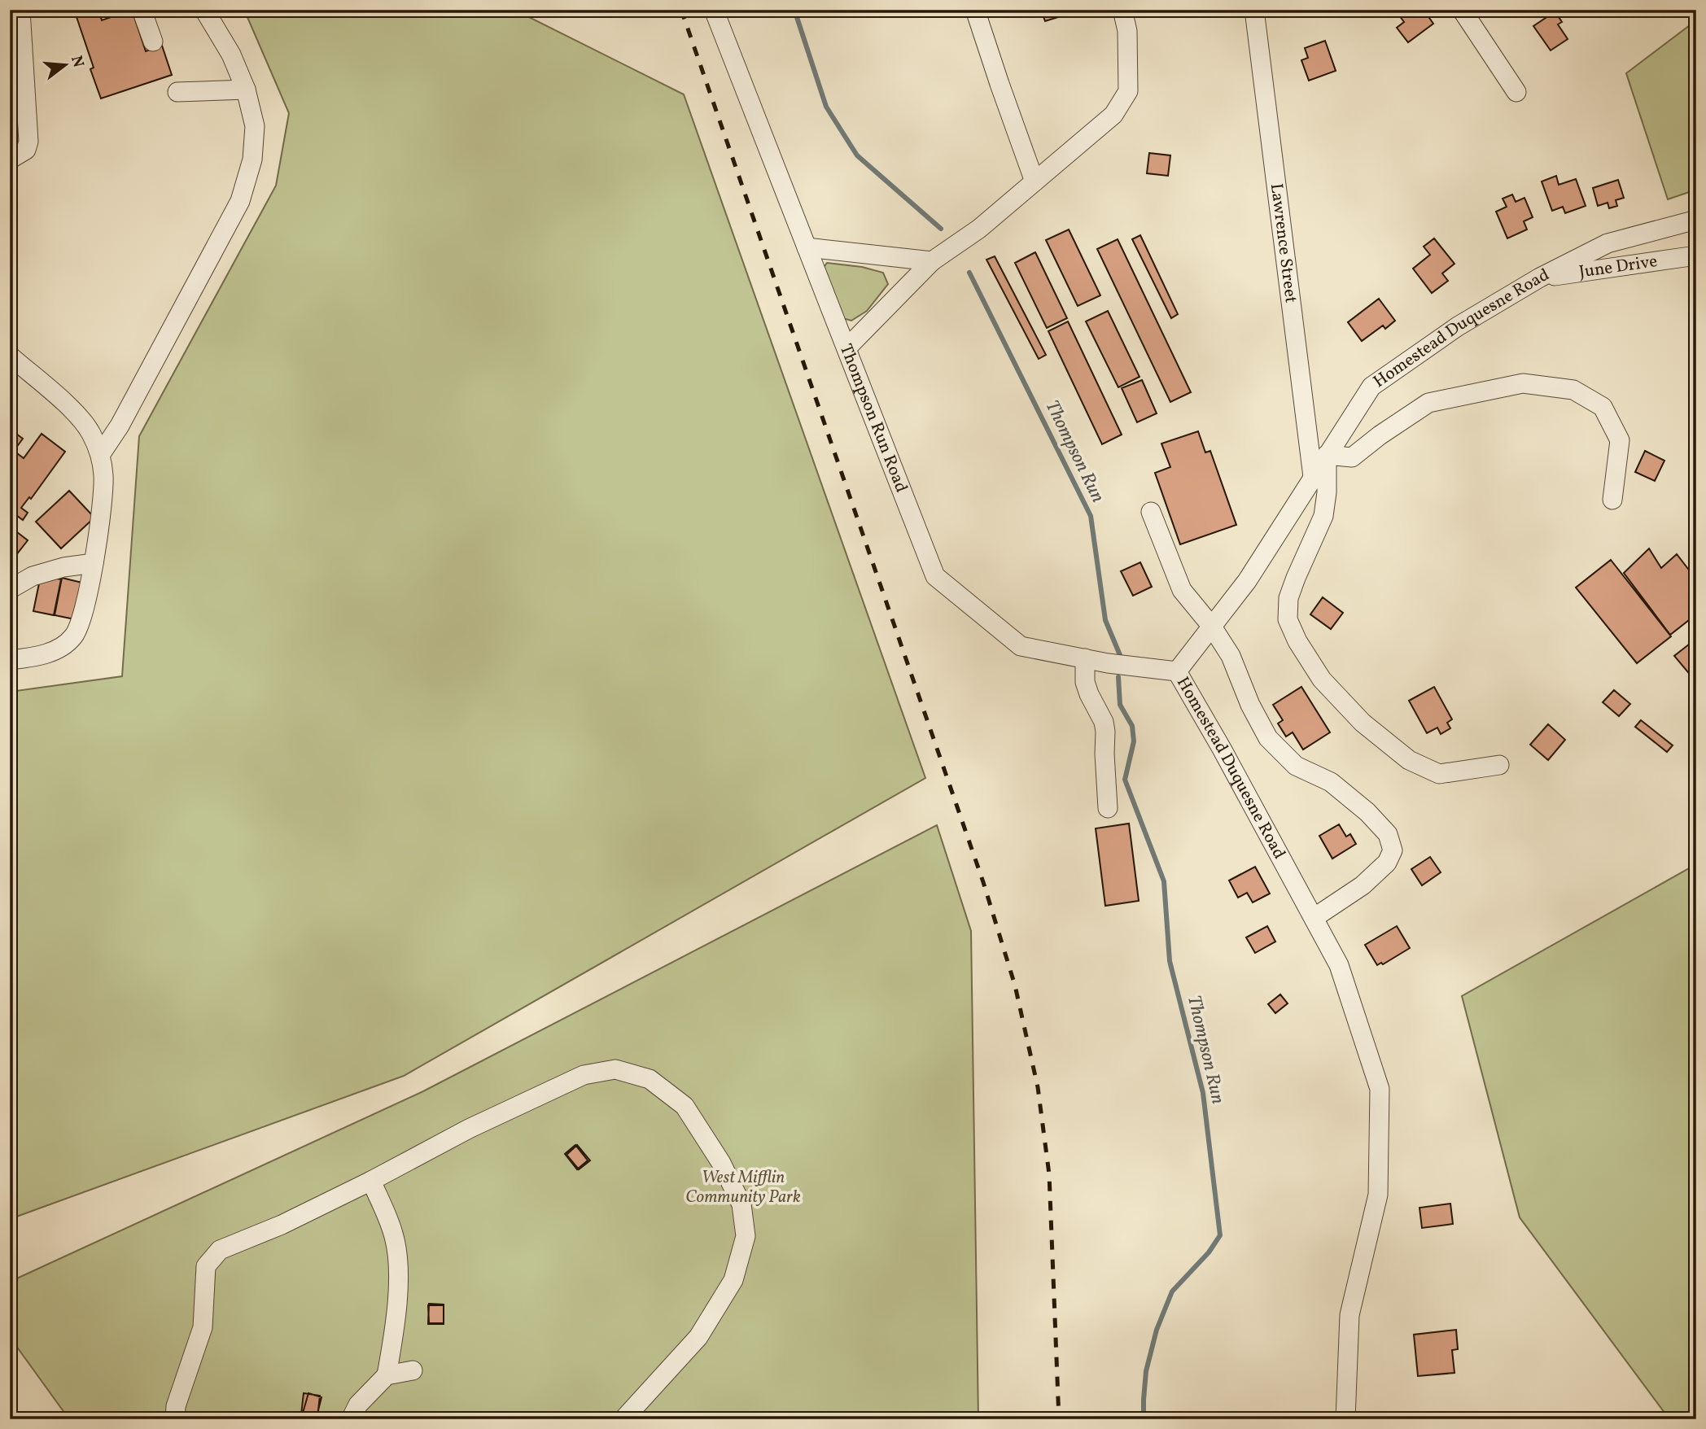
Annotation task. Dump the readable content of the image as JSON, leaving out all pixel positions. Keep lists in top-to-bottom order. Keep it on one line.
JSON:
{"streets":{"street":["Lawrence Street","June Drive","Homestead Duquesne Road","Thompson Run Road"]},"crossings":[["Lawrence Street","Homestead Duquesne Road"],["June Drive","Homestead Duquesne Road"],["Homestead Duquesne Road","Thompson Run Road"]],"water":["Thompson Run"],"parks":["West Mifflin Community Park"],"north":"right"}
